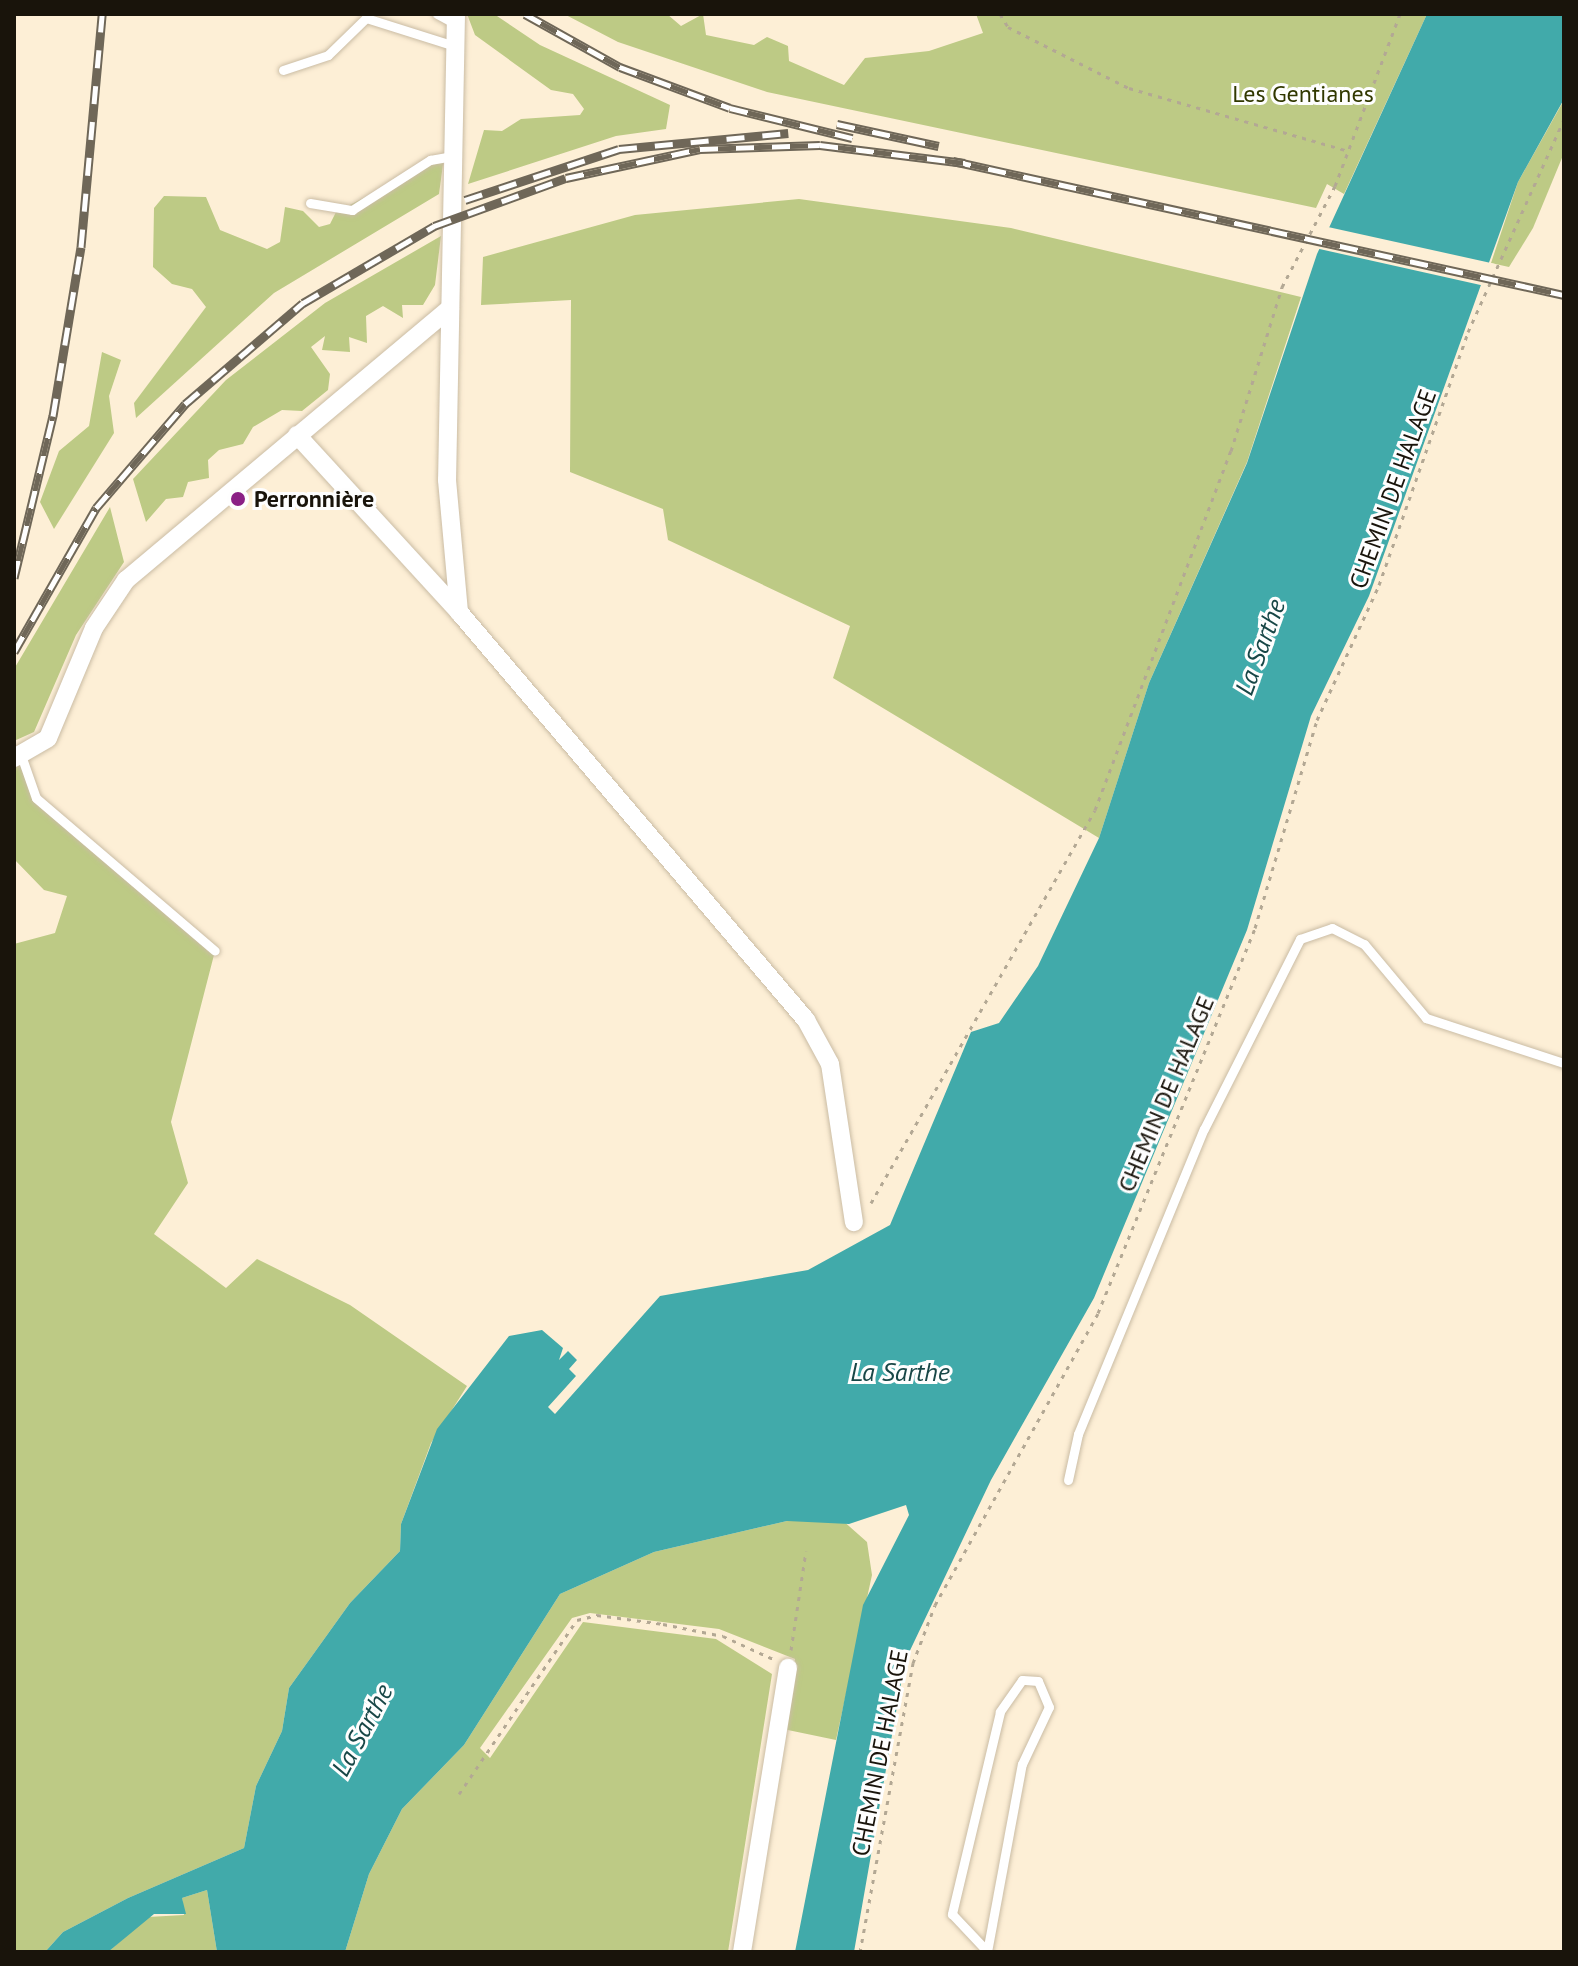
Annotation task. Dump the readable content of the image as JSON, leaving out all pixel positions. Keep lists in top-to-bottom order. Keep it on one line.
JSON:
{"streets":{"path":["CHEMIN DE HALAGE"]},"water":["La Sarthe"],"parks":["Les Gentianes"],"places":["Perronnière"]}
